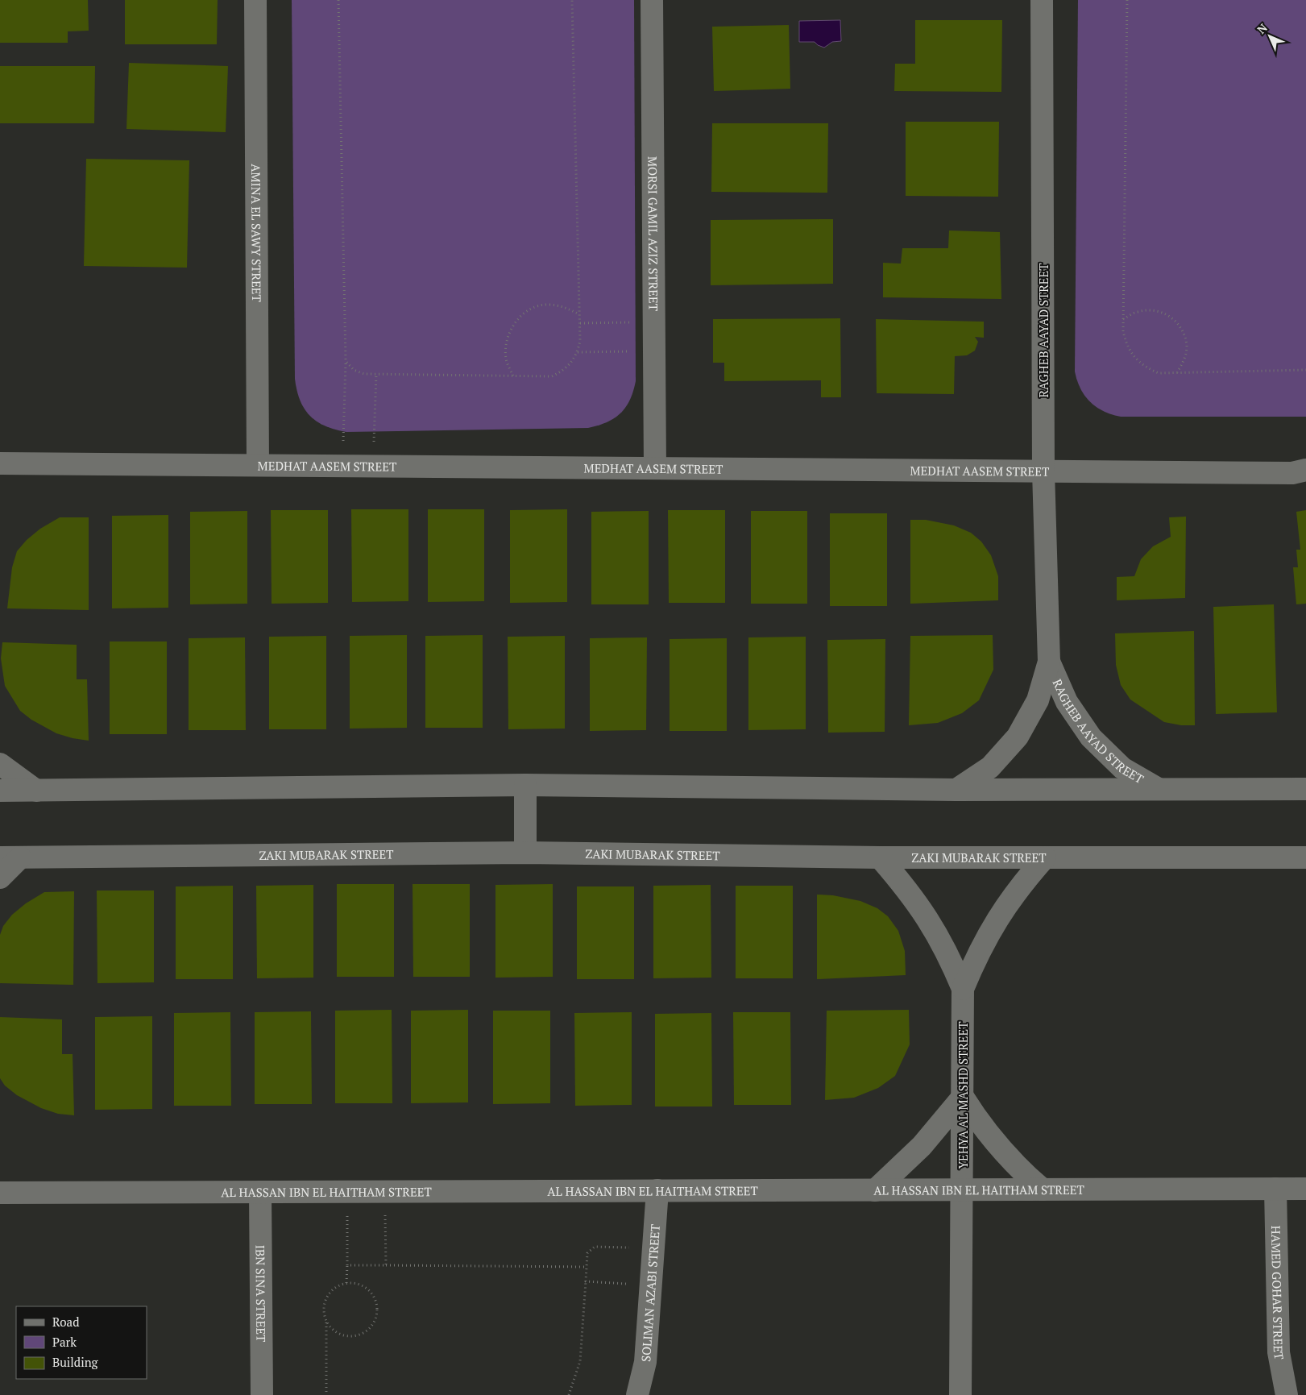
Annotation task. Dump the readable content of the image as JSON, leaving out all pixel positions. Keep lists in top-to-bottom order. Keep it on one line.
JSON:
{"streets":{"street":["AMINA EL SAWY STREET","MORSI GAMIL AZIZ STREET","RAGHEB AAYAD STREET","MEDHAT AASEM STREET","ZAKI MUBARAK STREET","YEHYA AL MASHD STREET","AL HASSAN IBN EL HAITHAM STREET","HAMED GOHAR STREET","IBN SINA STREET","SOLIMAN AZABI STREET"]},"crossings":[["AMINA EL SAWY STREET","MEDHAT AASEM STREET"],["MORSI GAMIL AZIZ STREET","MEDHAT AASEM STREET"],["RAGHEB AAYAD STREET","MEDHAT AASEM STREET"],["ZAKI MUBARAK STREET","YEHYA AL MASHD STREET"],["YEHYA AL MASHD STREET","AL HASSAN IBN EL HAITHAM STREET"],["AL HASSAN IBN EL HAITHAM STREET","HAMED GOHAR STREET"],["AL HASSAN IBN EL HAITHAM STREET","IBN SINA STREET"],["AL HASSAN IBN EL HAITHAM STREET","SOLIMAN AZABI STREET"]],"legend":["Road","Park","Building"],"north":"top left"}
